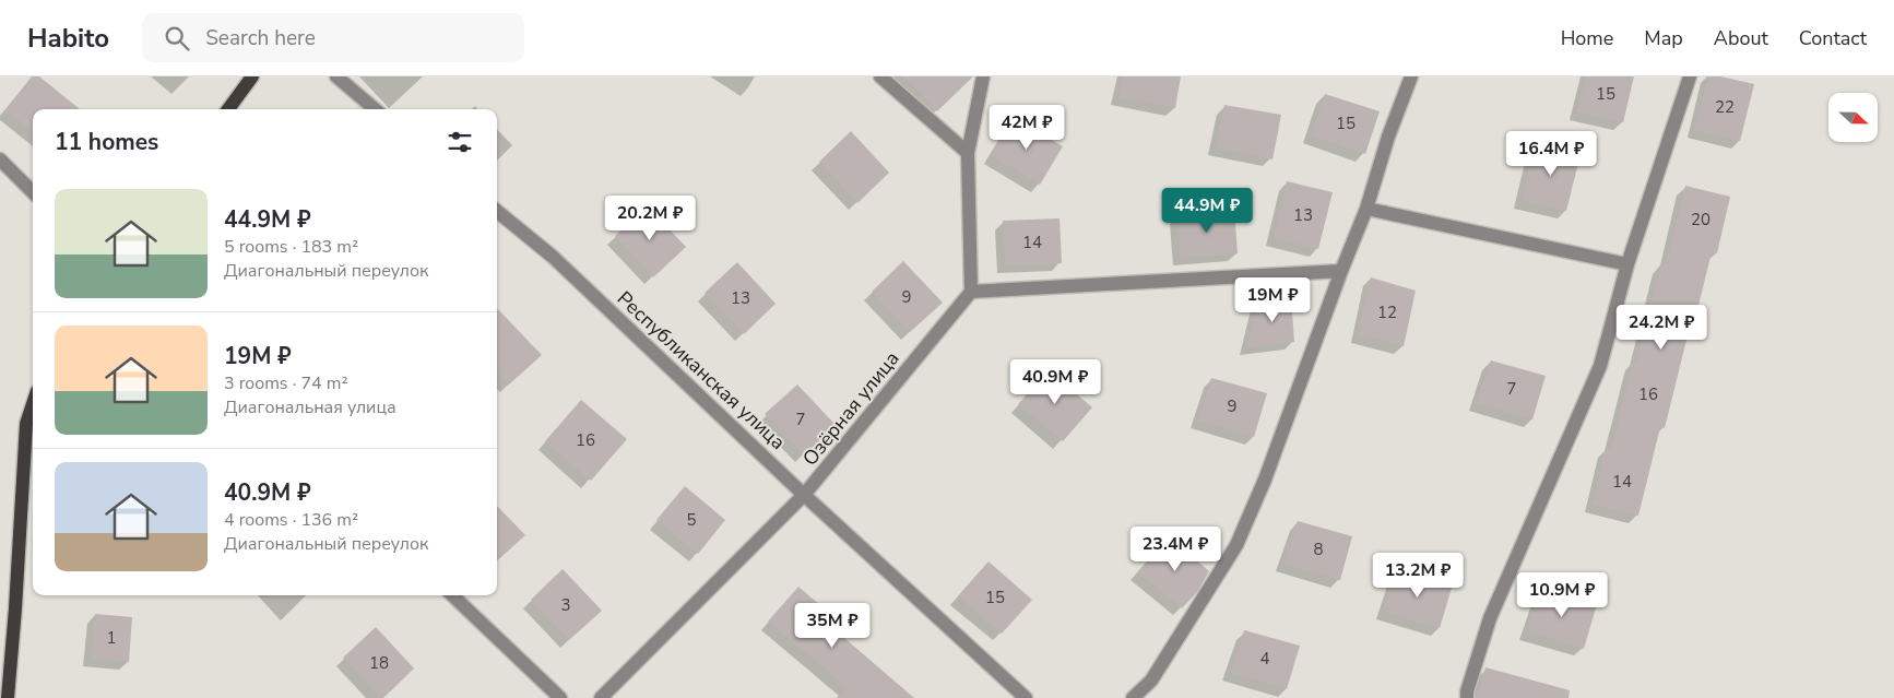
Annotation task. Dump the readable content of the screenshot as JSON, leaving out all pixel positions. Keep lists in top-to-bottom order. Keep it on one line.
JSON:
{"streets":{"street":["Республиканская улица","Озёрная улица"]},"crossings":[["Республиканская улица","Озёрная улица"]],"house_numbers":["15","22","15","13","20","14","9","13","12","7","16","9","7","16","14","5","8","15","3","1","4","18"],"north":"right","page":{"header":"Habito","search":"Search here","nav":["Home","Map","About","Contact"],"price":["42M ₽","16.4M ₽","44.9M ₽","20.2M ₽","19M ₽","24.2M ₽","40.9M ₽","23.4M ₽","13.2M ₽","10.9M ₽","35M ₽"],"heading":"11 homes","list":[{"name":"44.9M ₽","note":"5 rooms · 183 m² · Диагональный переулок"},{"name":"19M ₽","note":"3 rooms · 74 m² · Диагональная улица"},{"name":"40.9M ₽","note":"4 rooms · 136 m² · Диагональный переулок"}]}}
